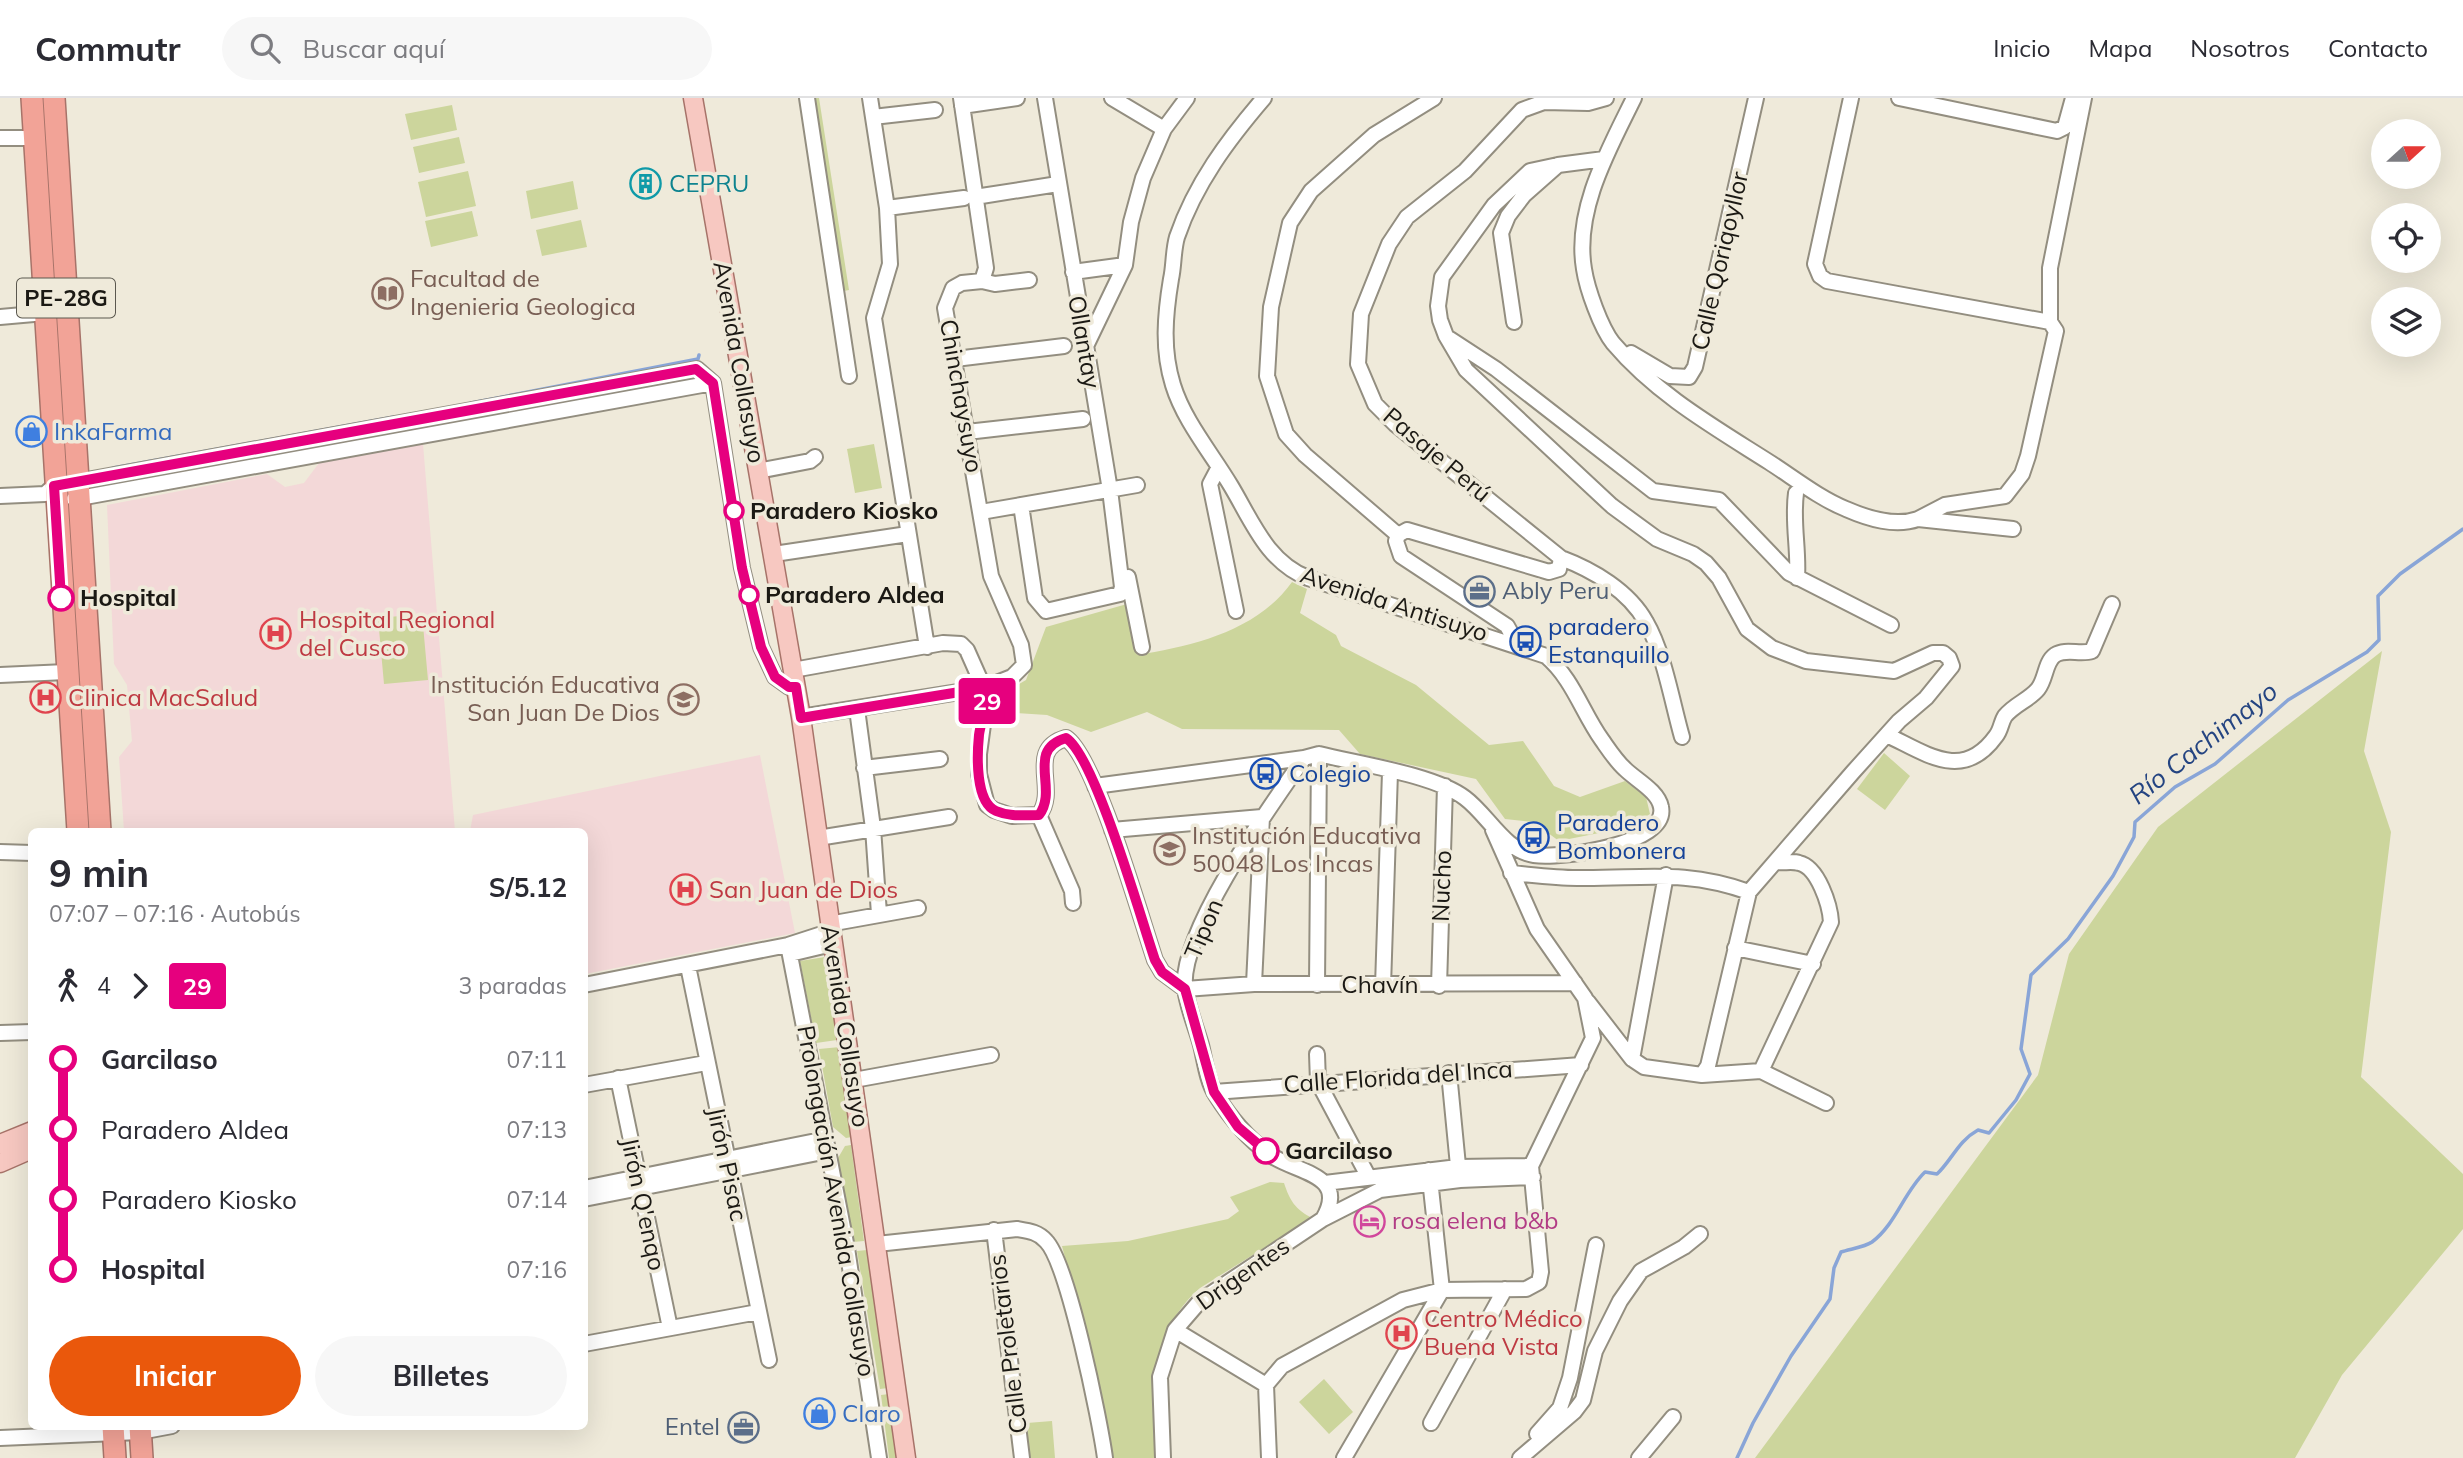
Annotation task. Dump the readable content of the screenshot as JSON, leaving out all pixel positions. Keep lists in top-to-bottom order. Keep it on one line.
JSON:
{"streets":{"highway":["PE-28G"],"main road":["Avenida Collasuyo"],"street":["Calle Qoriqoyllor","Ollantay","Chinchaysuyo","Pasaje Perú","Avenida Antisuyo","Nucho","Tipon","Chavín","Calle Florida del Inca","Jirón Pisac","Prolongación Avenida Collasuyo","Jirón Q'enqo","Drigentes","Calle Proletarios"]},"crossings":[["Nucho","Chavín"],["Tipon","Chavín"],["Tipon","Calle Florida del Inca"]],"water":["Río Cachimayo"],"places":{"building":["CEPRU"],"library":["Facultad de Ingenieria Geologica"],"shop":["InkaFarma","Claro"],"other":["Paradero Kiosko","Paradero Aldea","Hospital","Garcilaso"],"office":["Ably Peru","Entel"],"hospital":["Hospital Regional del Cusco","Clinica MacSalud","San Juan de Dios","Centro Médico Buena Vista"],"bus stop":["paradero Estanquillo","Colegio","Paradero Bombonera"],"school or university":["Institución Educativa San Juan De Dios","Institución Educativa 50048 Los Incas"],"hotel":["rosa elena b&b"]},"lines":["bus line 29"],"north":"right","page":{"header":"Commutr","search":"Buscar aquí","nav":["Inicio","Mapa","Nosotros","Contacto"],"on_map":"29","heading":["9 min","07:07 – 07:16 · Autobús","S/5.12"],"legs":["4","29","3 paradas"],"list":[{"name":"Garcilaso","value":"07:11"},{"name":"Paradero Aldea","value":"07:13"},{"name":"Paradero Kiosko","value":"07:14"},{"name":"Hospital","value":"07:16"}],"buttons":["Iniciar","Billetes"]}}
